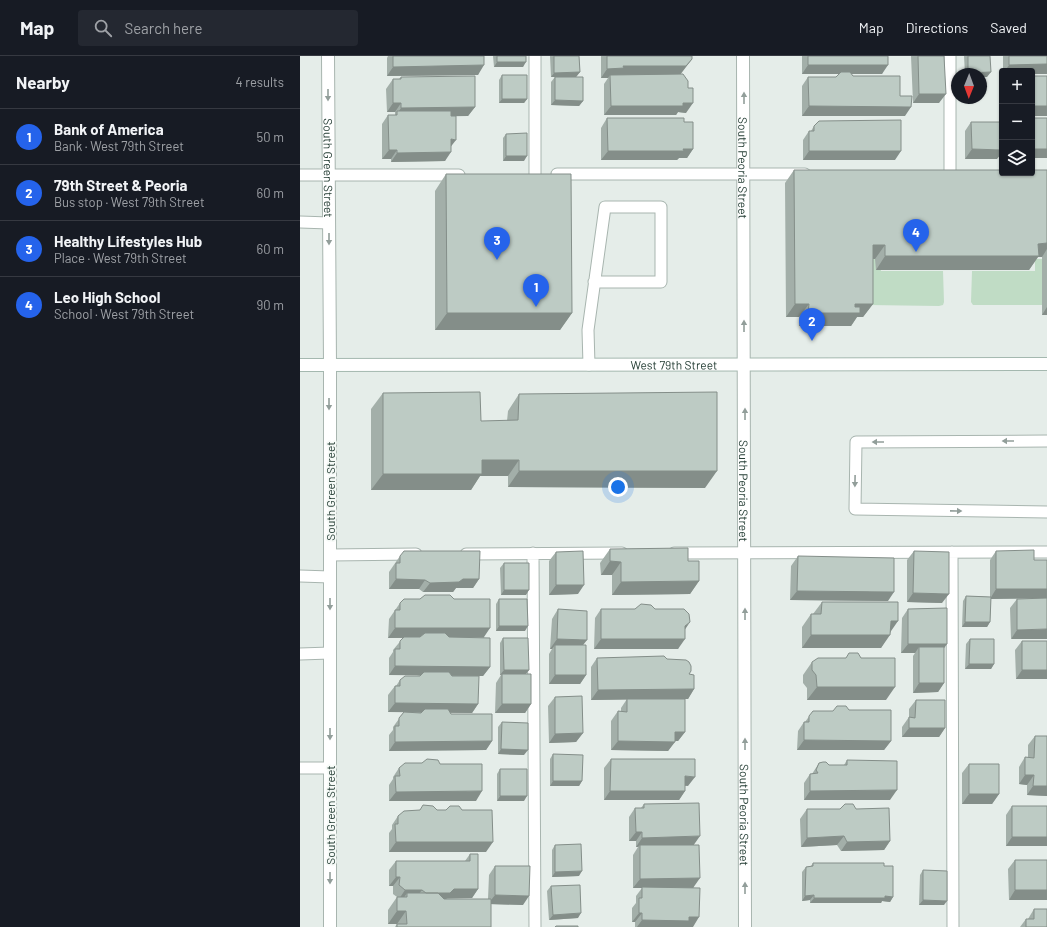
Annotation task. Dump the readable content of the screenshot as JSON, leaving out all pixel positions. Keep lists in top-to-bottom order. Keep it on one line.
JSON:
{"streets":{"street":["South Green Street","South Peoria Street","West 79th Street"]},"crossings":[["South Green Street","West 79th Street"],["South Peoria Street","West 79th Street"]],"one_way":["South Green Street","South Peoria Street"],"north":"bottom","page":{"header":"Map","search":"Search here","nav":["Map","Directions","Saved"],"heading":["Nearby","4 results"],"map_buttons":["+","−"],"list":[{"mark":"1","name":"Bank of America","note":"Bank · West 79th Street","value":"50 m"},{"mark":"2","name":"79th Street & Peoria","note":"Bus stop · West 79th Street","value":"60 m"},{"mark":"3","name":"Healthy Lifestyles Hub","note":"Place · West 79th Street","value":"60 m"},{"mark":"4","name":"Leo High School","note":"School · West 79th Street","value":"90 m"}],"pins":["4","3","1","2"]}}
